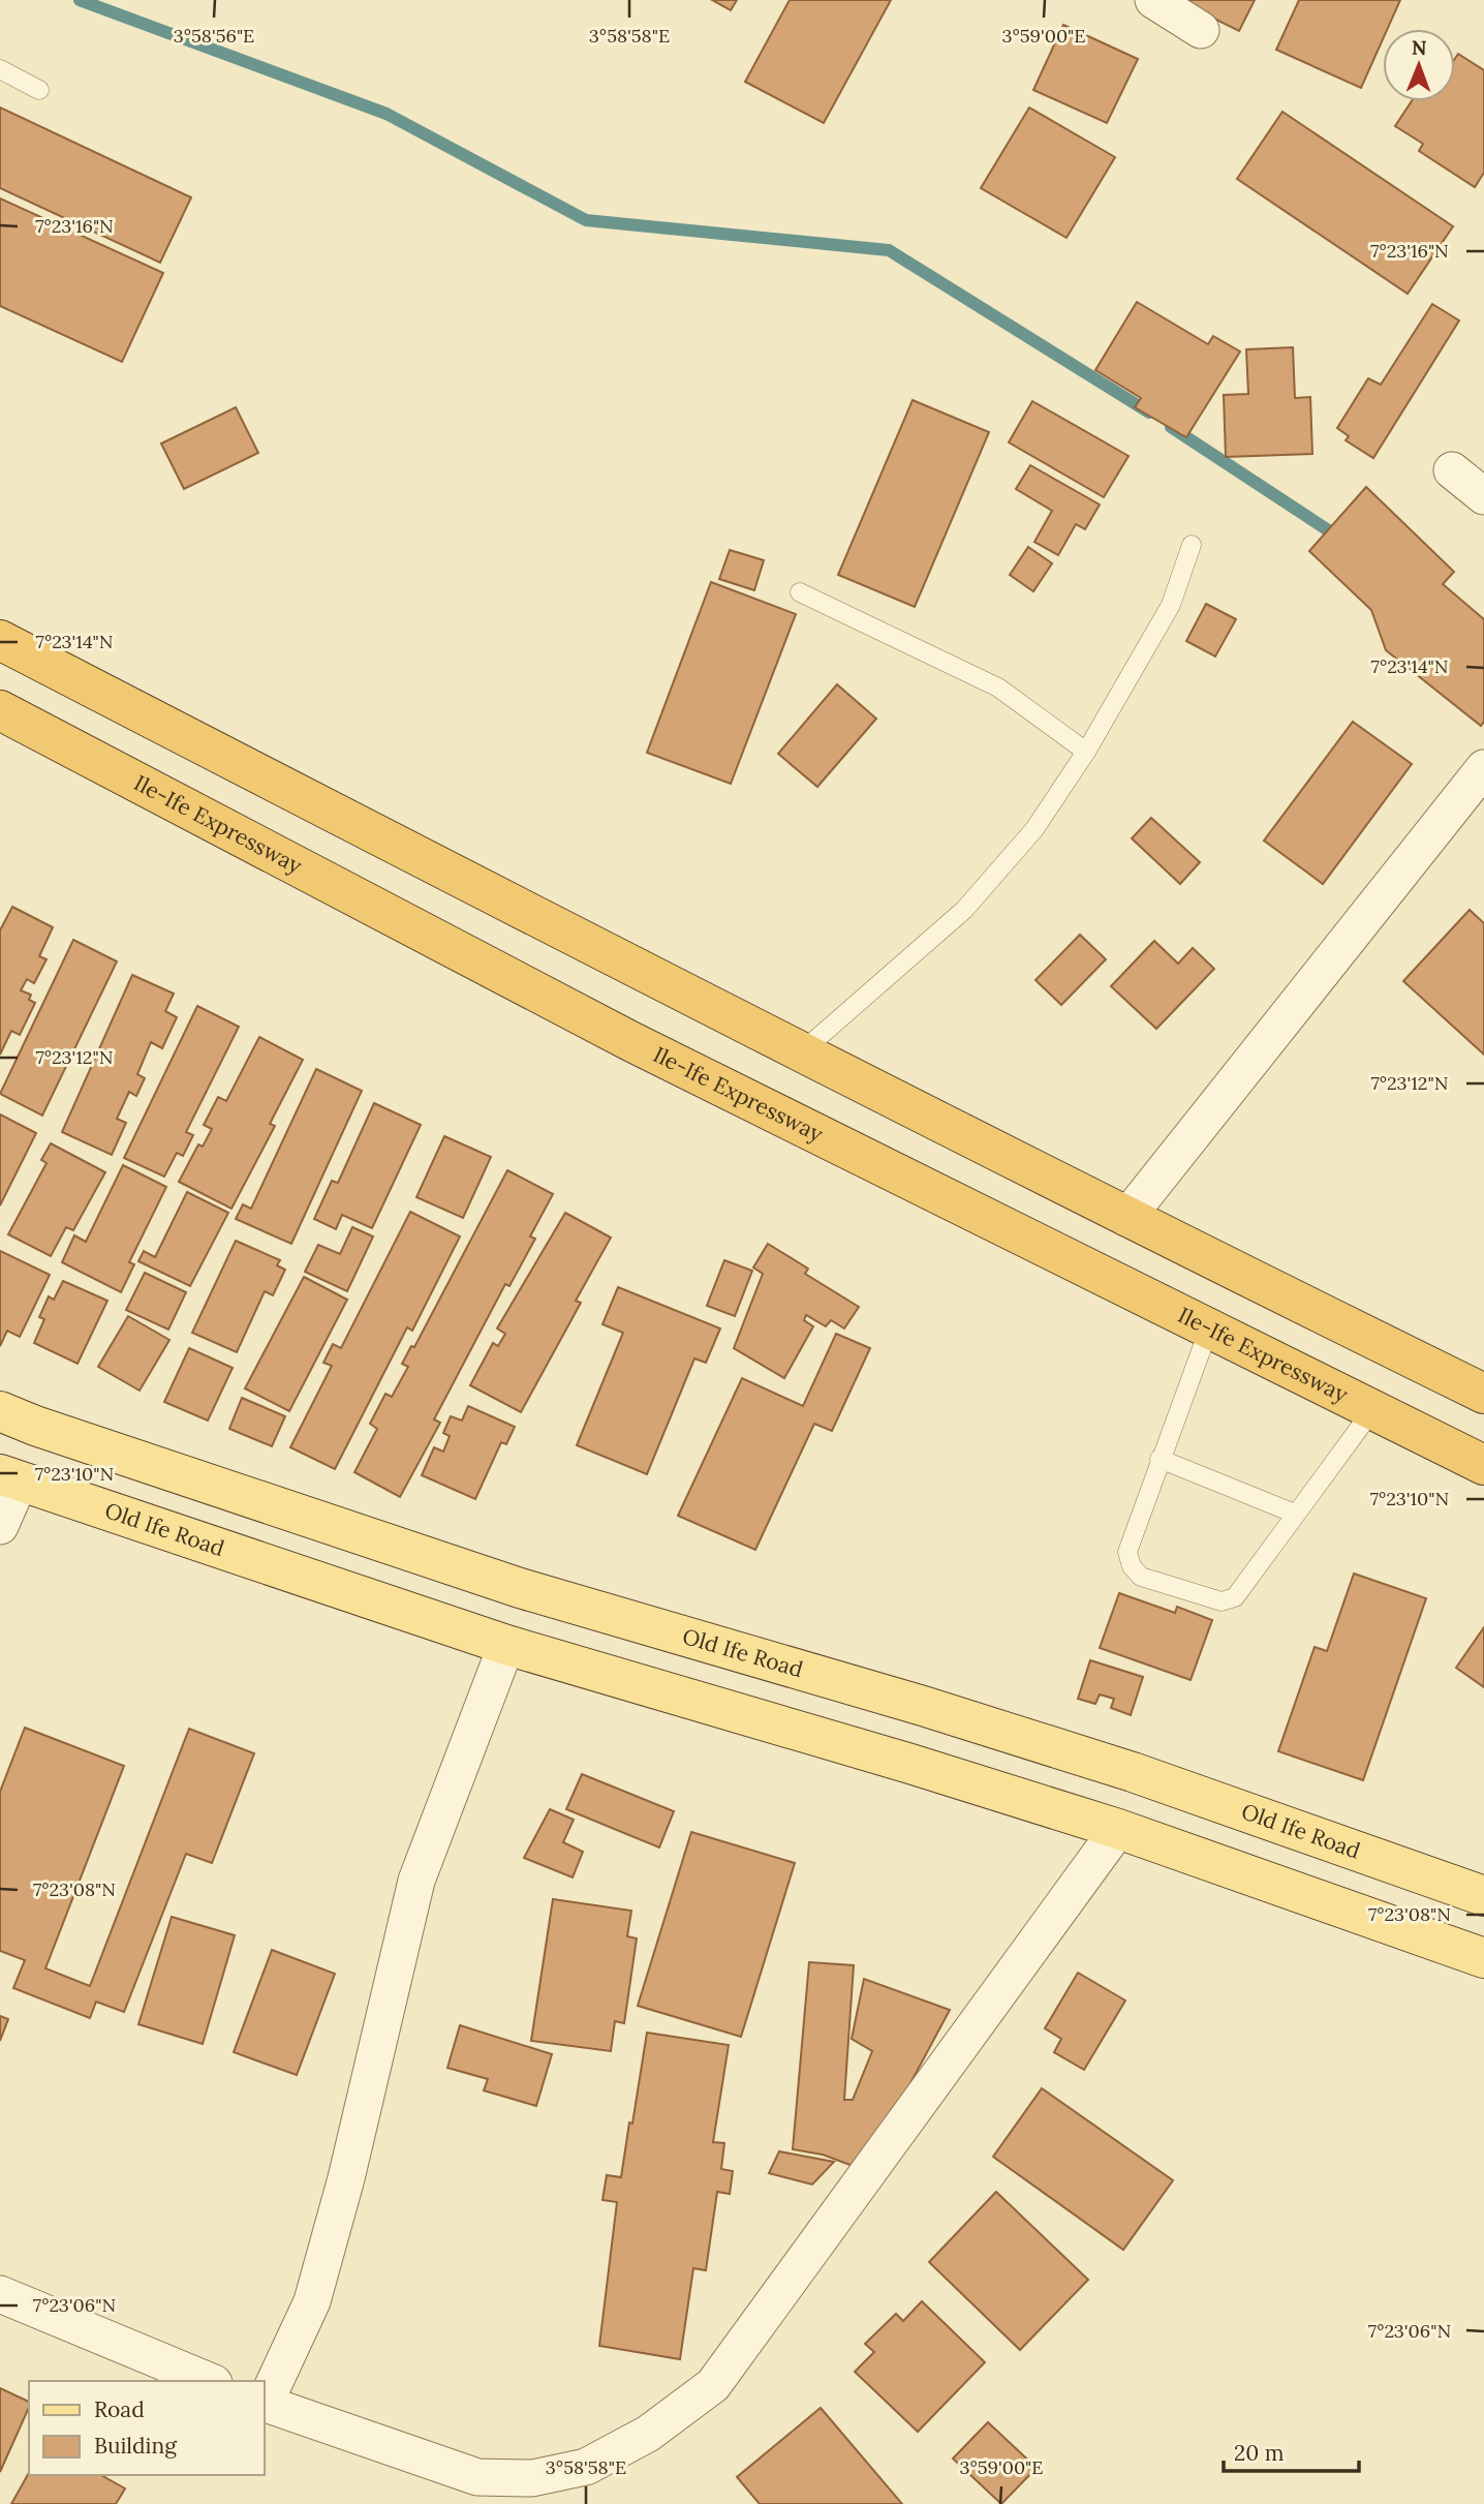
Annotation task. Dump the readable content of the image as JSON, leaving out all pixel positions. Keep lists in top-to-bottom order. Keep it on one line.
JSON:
{"streets":{"highway":["Ile-Ife Expressway"],"main road":["Old Ife Road"]},"legend":["Road","Building"],"scale_bar":"20 m","north":"top","coordinates":["3°58'56\"E","3°58'58\"E","3°59'00\"E","7°23'16\"N","7°23'14\"N","7°23'12\"N","7°23'10\"N","7°23'08\"N","7°23'06\"N"]}
